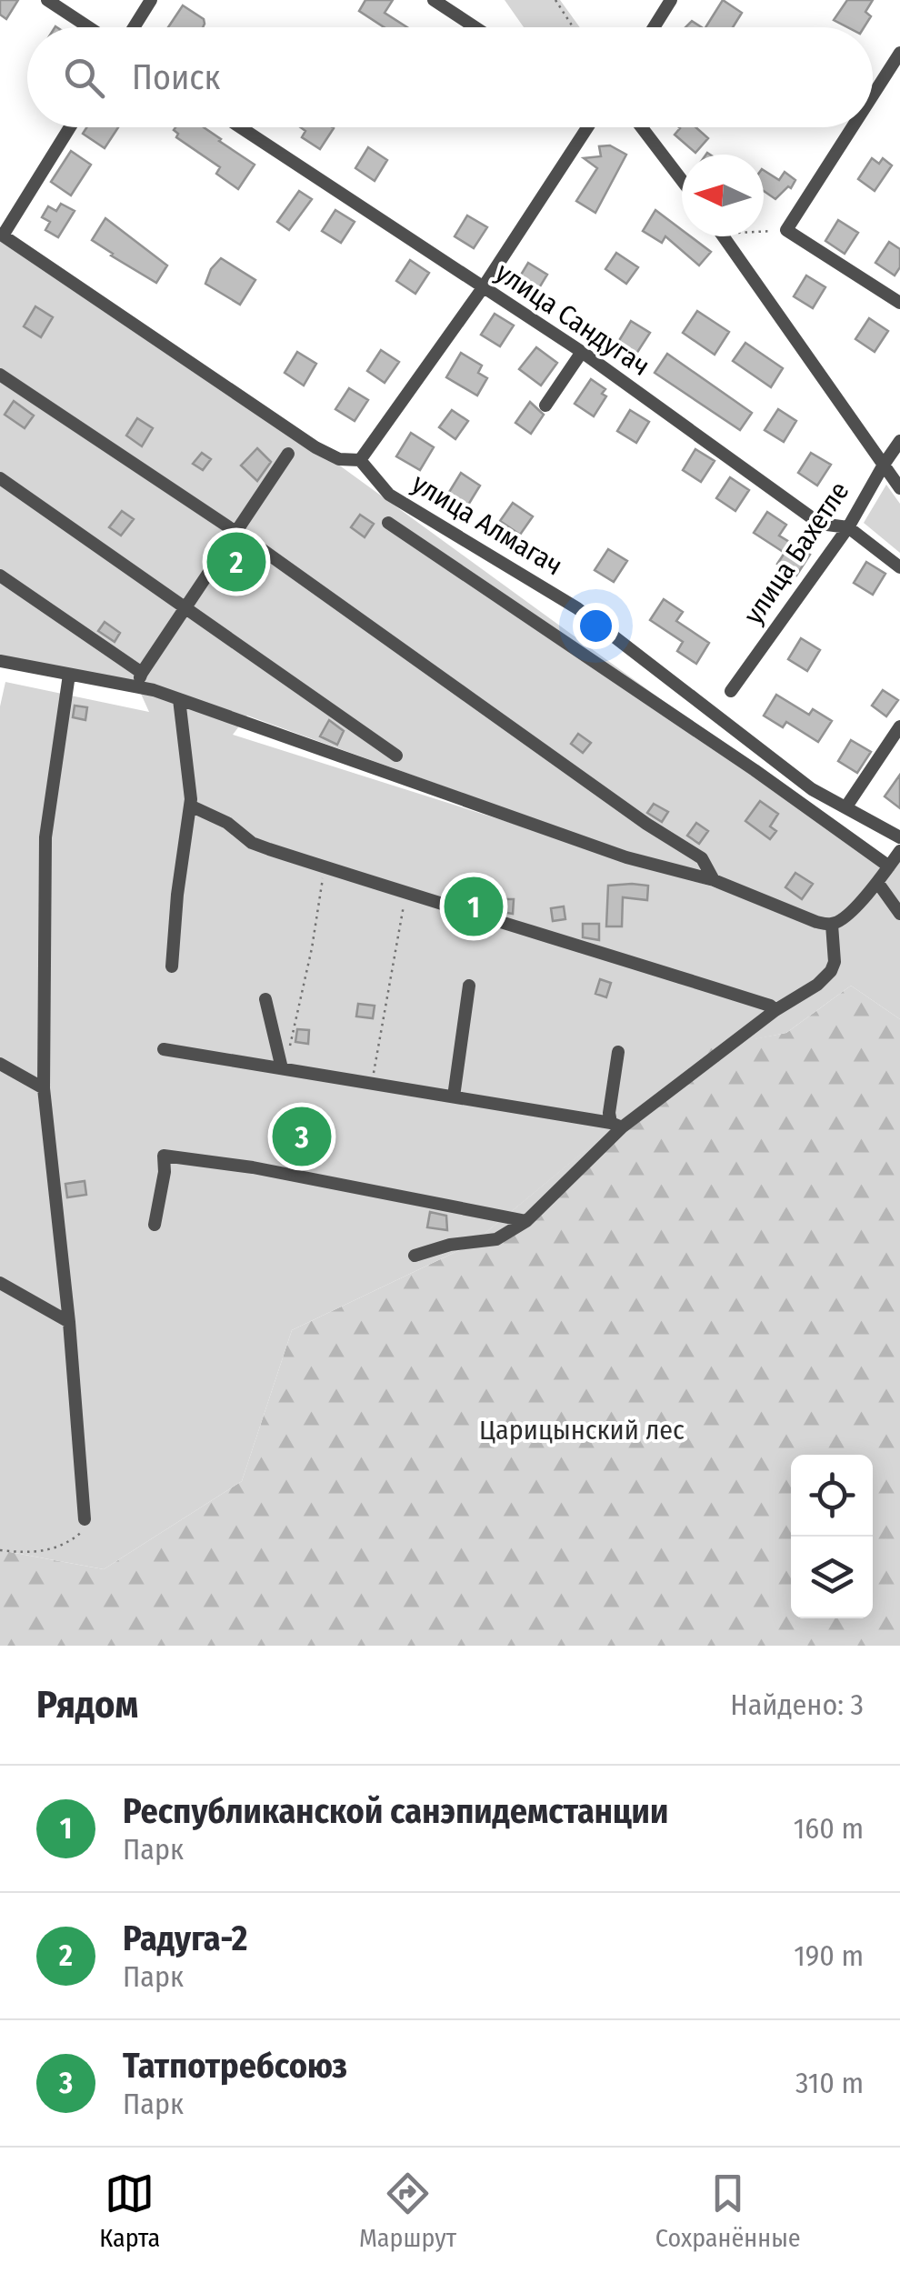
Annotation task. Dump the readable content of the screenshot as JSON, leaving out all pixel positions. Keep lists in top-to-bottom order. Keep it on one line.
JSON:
{"streets":{"street":["улица Сандугач","улица Алмагач","улица Бахетле"]},"crossings":[["улица Сандугач","улица Бахетле"]],"parks":["Царицынский лес"],"north":"left","page":{"search":"Поиск","pins":["2","1","3"],"heading":["Рядом","Найдено: 3"],"list":[{"mark":"1","name":"Республиканской санэпидемстанции","note":"Парк","value":"160 m"},{"mark":"2","name":"Радуга-2","note":"Парк","value":"190 m"},{"mark":"3","name":"Татпотребсоюз","note":"Парк","value":"310 m"}],"nav":["Карта","Маршрут","Сохранённые"]}}
